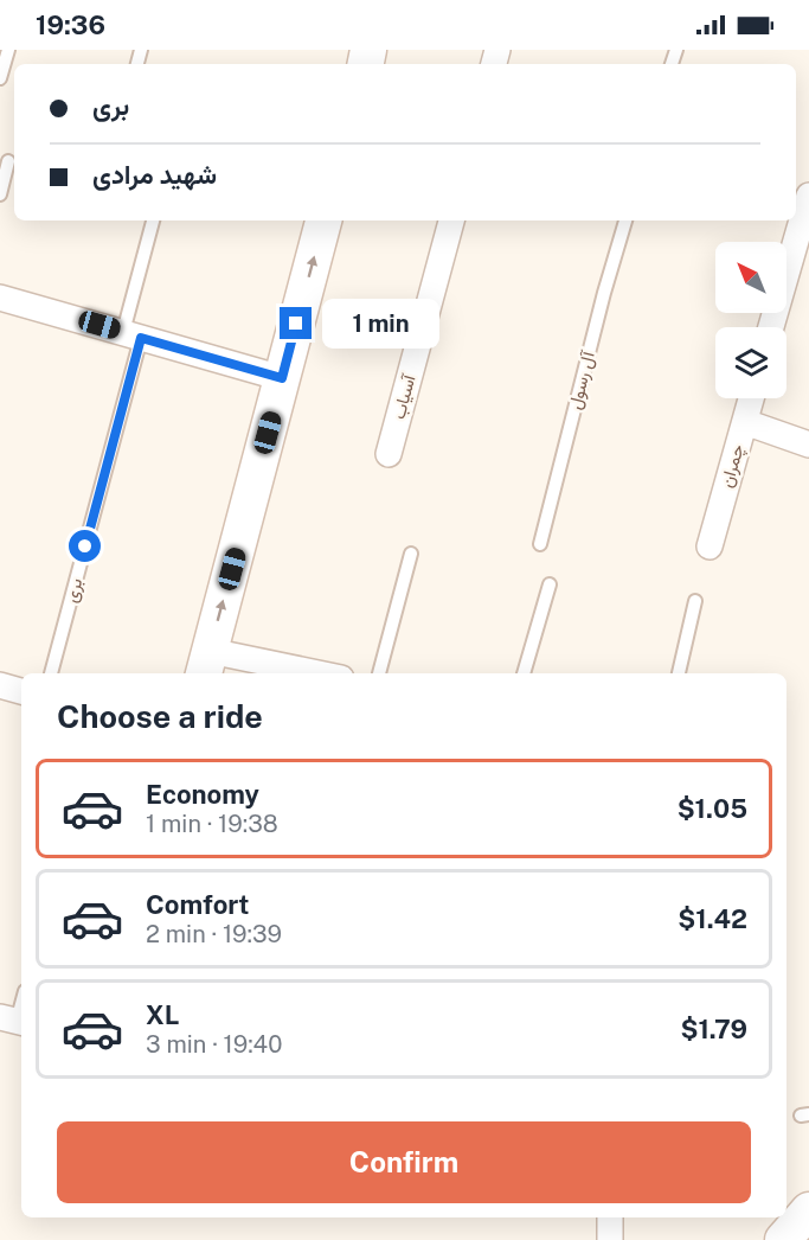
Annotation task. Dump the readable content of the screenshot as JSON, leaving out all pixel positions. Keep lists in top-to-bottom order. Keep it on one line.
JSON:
{"streets":{"street":["آسیاب","چمران"],"lane":["آل رسول","بری"]},"north":"top left","page":{"status":"19:36","banner":["بری","شهید مرادی"],"bubble":"1 min","heading":"Choose a ride","list":[{"name":"Economy","note":"1 min · 19:38","value":"$1.05"},{"name":"Comfort","note":"2 min · 19:39","value":"$1.42"},{"name":"XL","note":"3 min · 19:40","value":"$1.79"}],"buttons":"Confirm"}}
